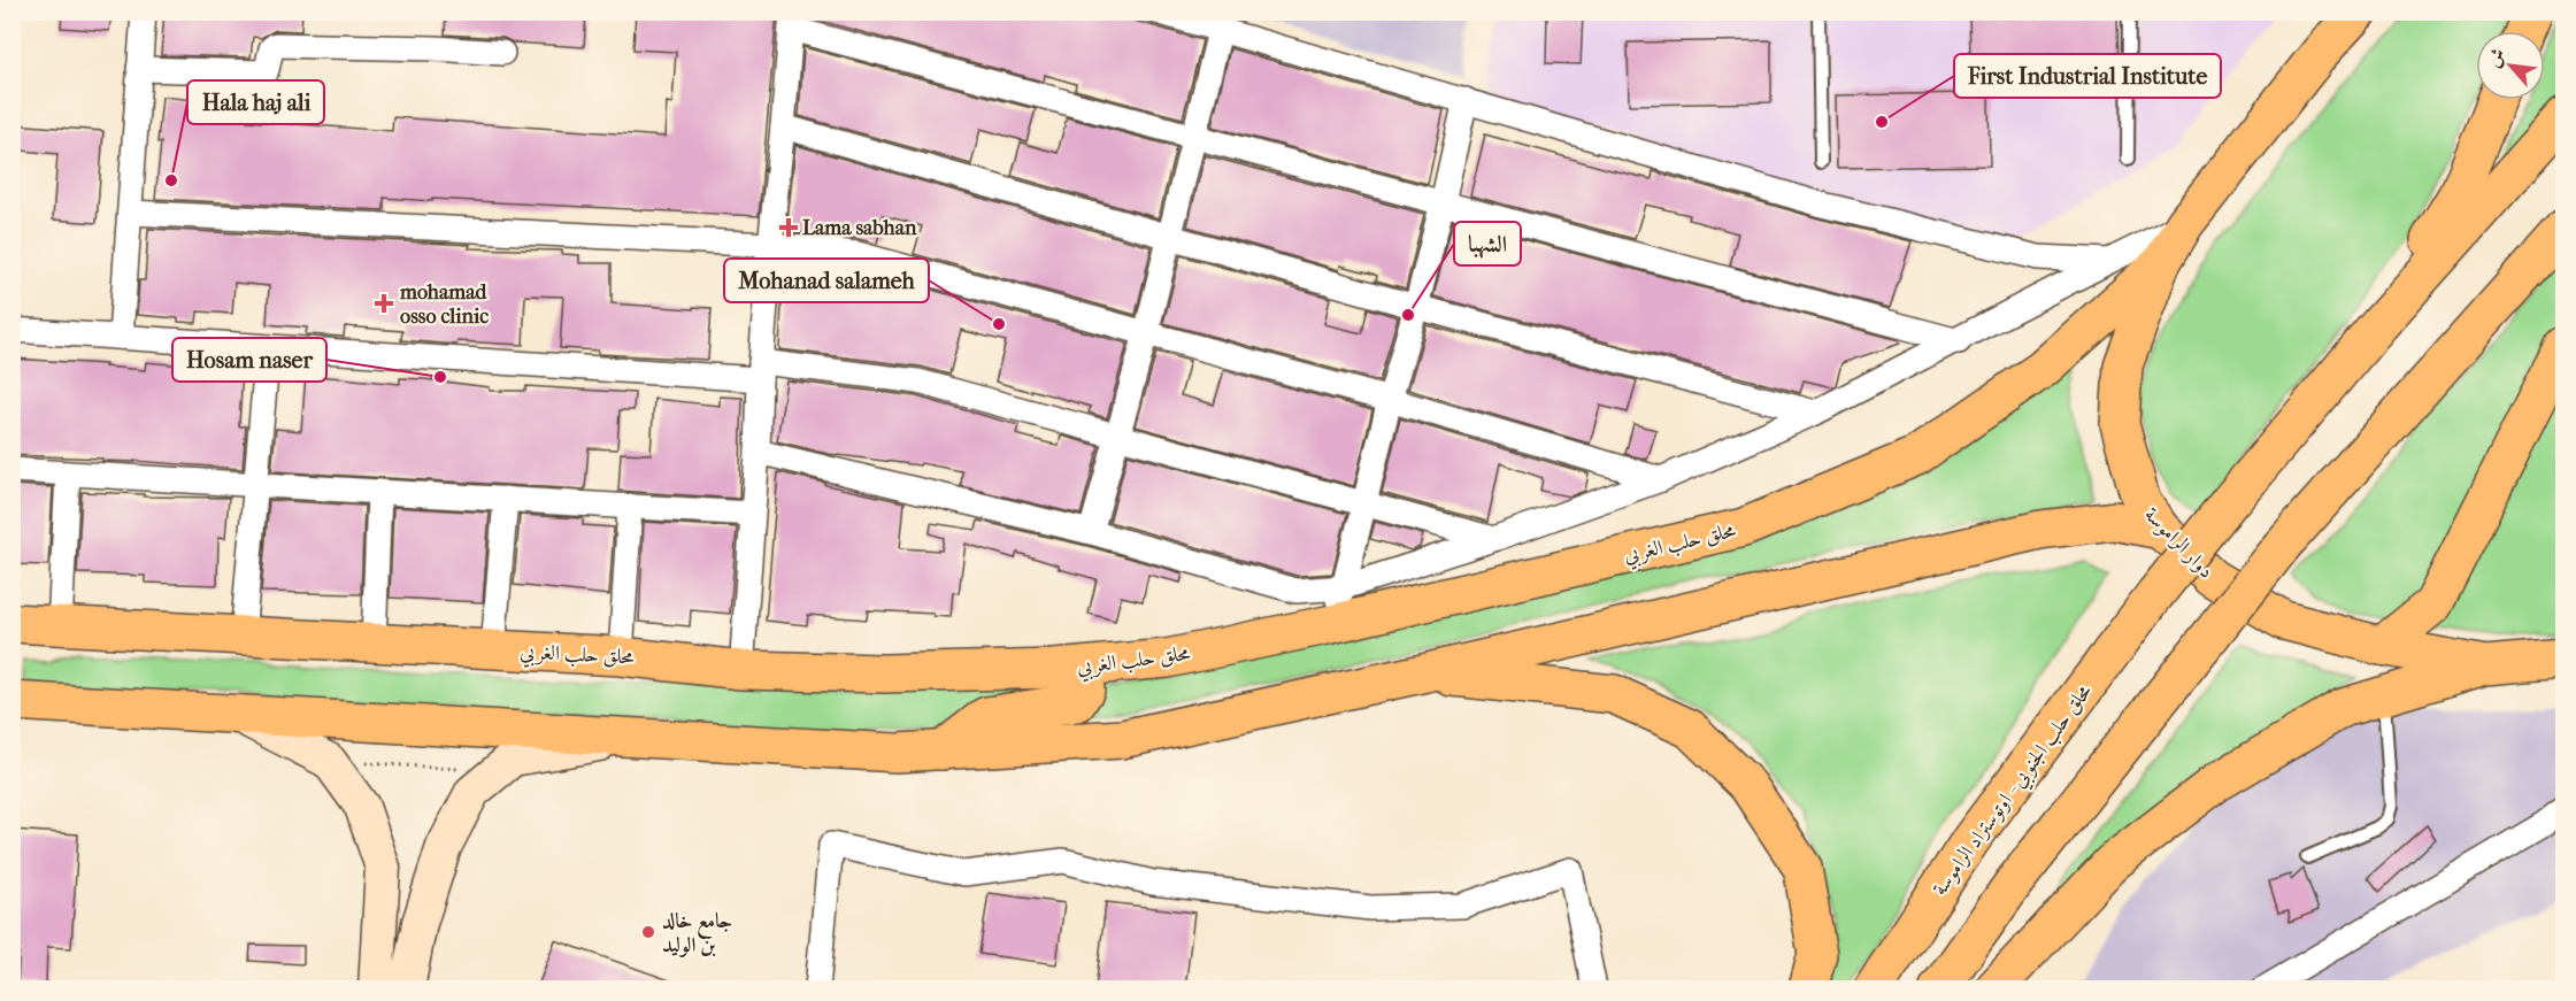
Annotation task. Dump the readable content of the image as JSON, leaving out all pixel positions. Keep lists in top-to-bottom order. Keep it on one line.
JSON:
{"streets":{"highway":["محلق حلب الغربي","دوار الراموسة","محلق حلب الجنوبي - اوتوستراد الراموسة"]},"crossings":[["محلق حلب الغربي","دوار الراموسة"]],"places":{"other":["First Industrial Institute","Hala haj ali","الشهبا","Mohanad salameh","Hosam naser","جامع خالد بن الوليد"],"health":["Lama sabhan","mohamad osso clinic"]},"north":"top left"}
